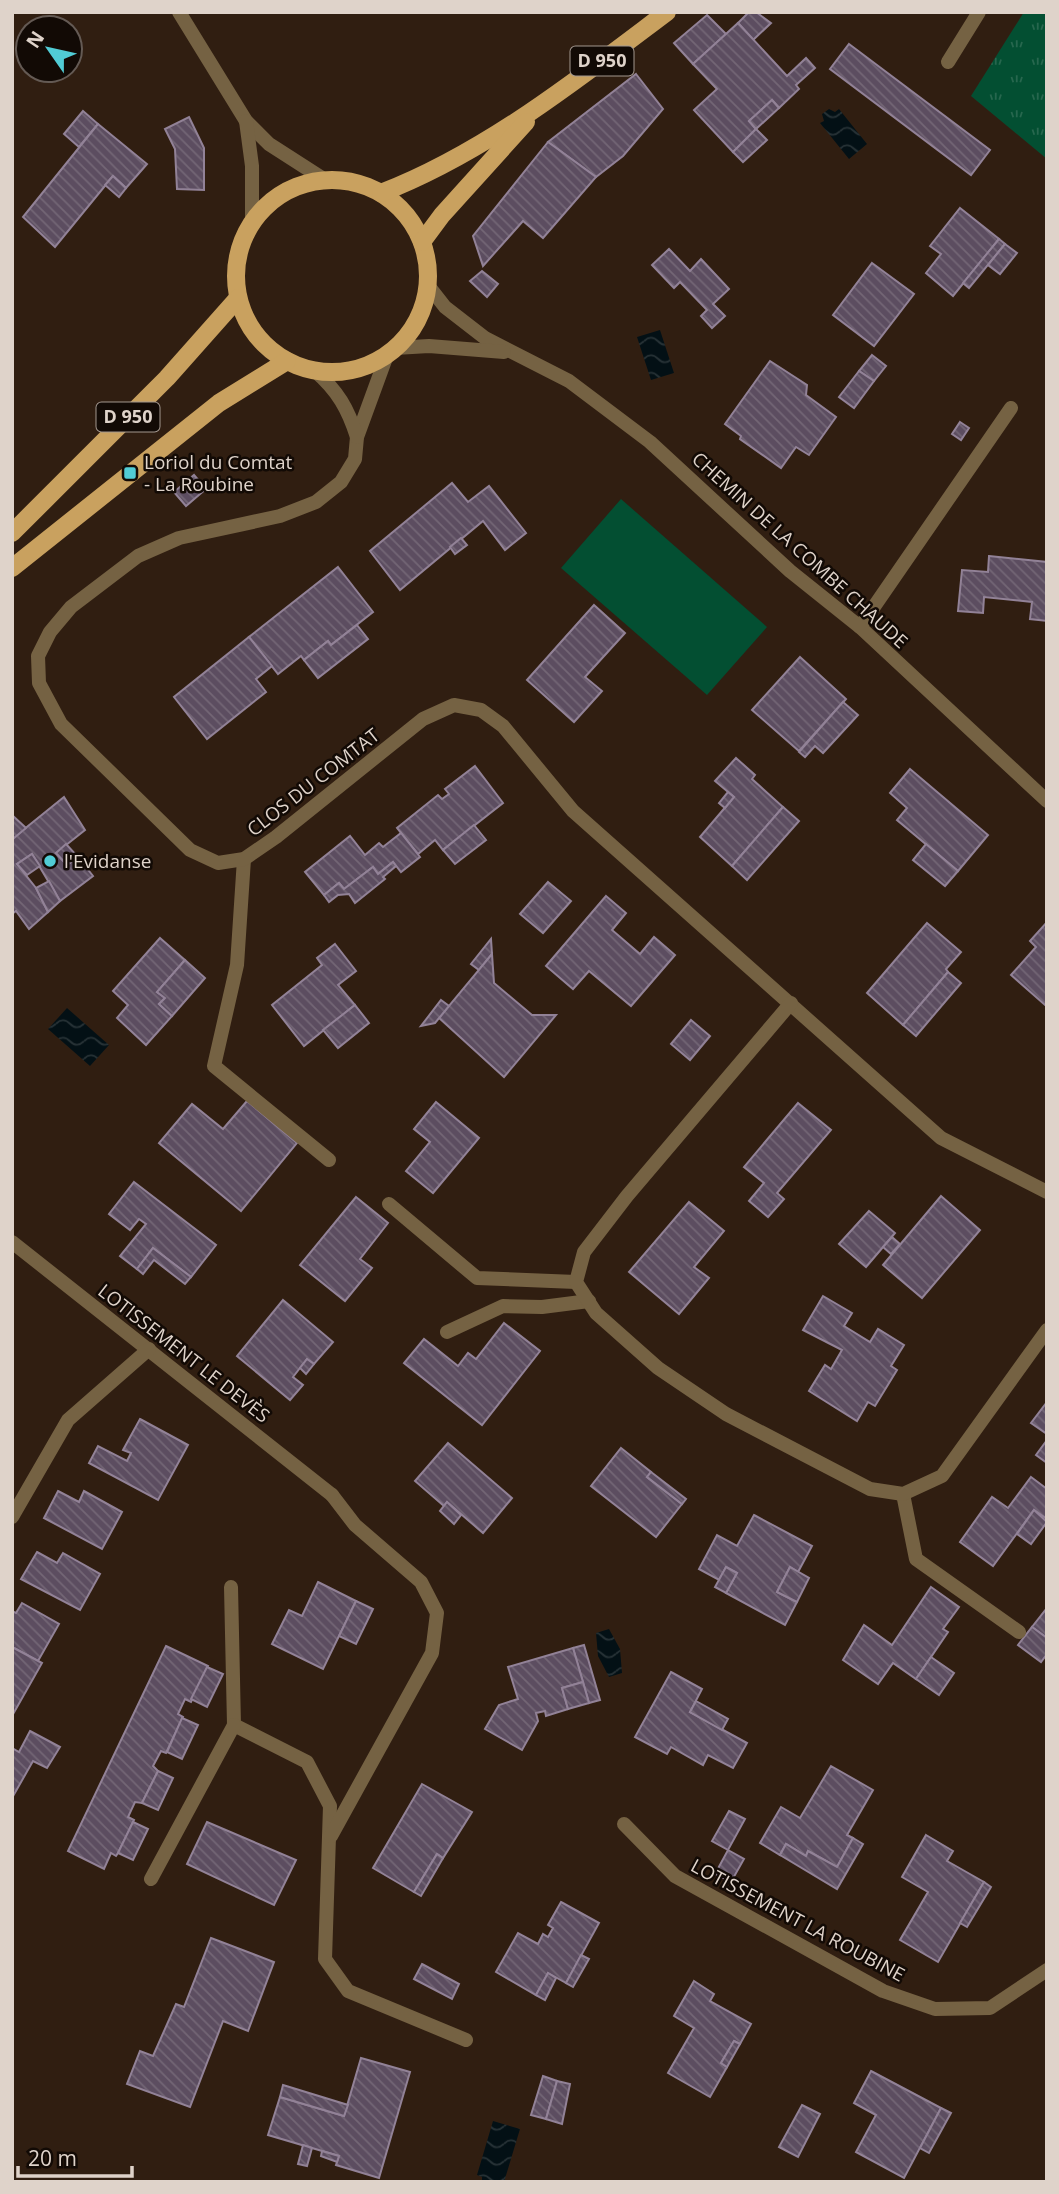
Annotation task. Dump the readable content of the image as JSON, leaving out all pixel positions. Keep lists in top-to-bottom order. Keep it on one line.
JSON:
{"streets":{"main road":["D 950"],"street":["CHEMIN DE LA COMBE CHAUDE","CLOS DU COMTAT","LOTISSEMENT LE DEVÈS","LOTISSEMENT LA ROUBINE"]},"crossings":[["D 950","CHEMIN DE LA COMBE CHAUDE"],["D 950","CLOS DU COMTAT"],["CHEMIN DE LA COMBE CHAUDE","CLOS DU COMTAT"]],"places":{"transit":["Loriol du Comtat - La Roubine"],"other":["l'Evidanse"]},"scale_bar":"20 m","north":"top left"}
